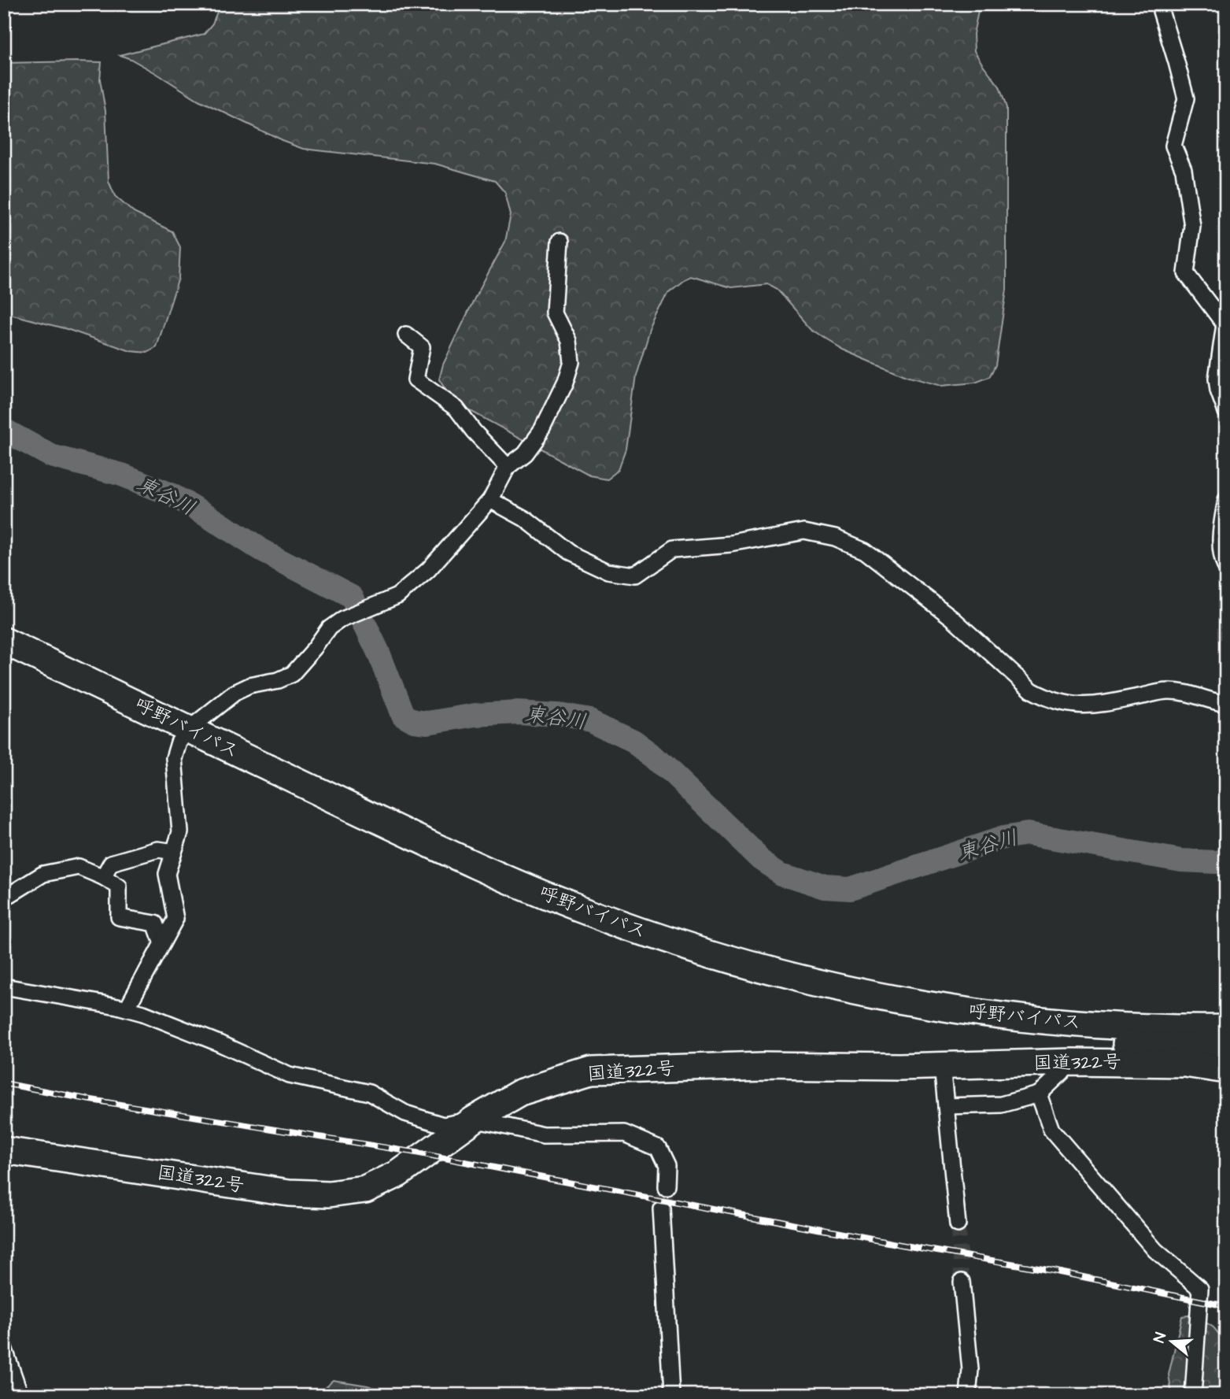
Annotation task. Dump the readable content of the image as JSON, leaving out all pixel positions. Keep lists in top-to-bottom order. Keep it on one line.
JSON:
{"streets":{"highway":["呼野バイパス","国道322号"]},"water":["東谷川"],"north":"left"}
